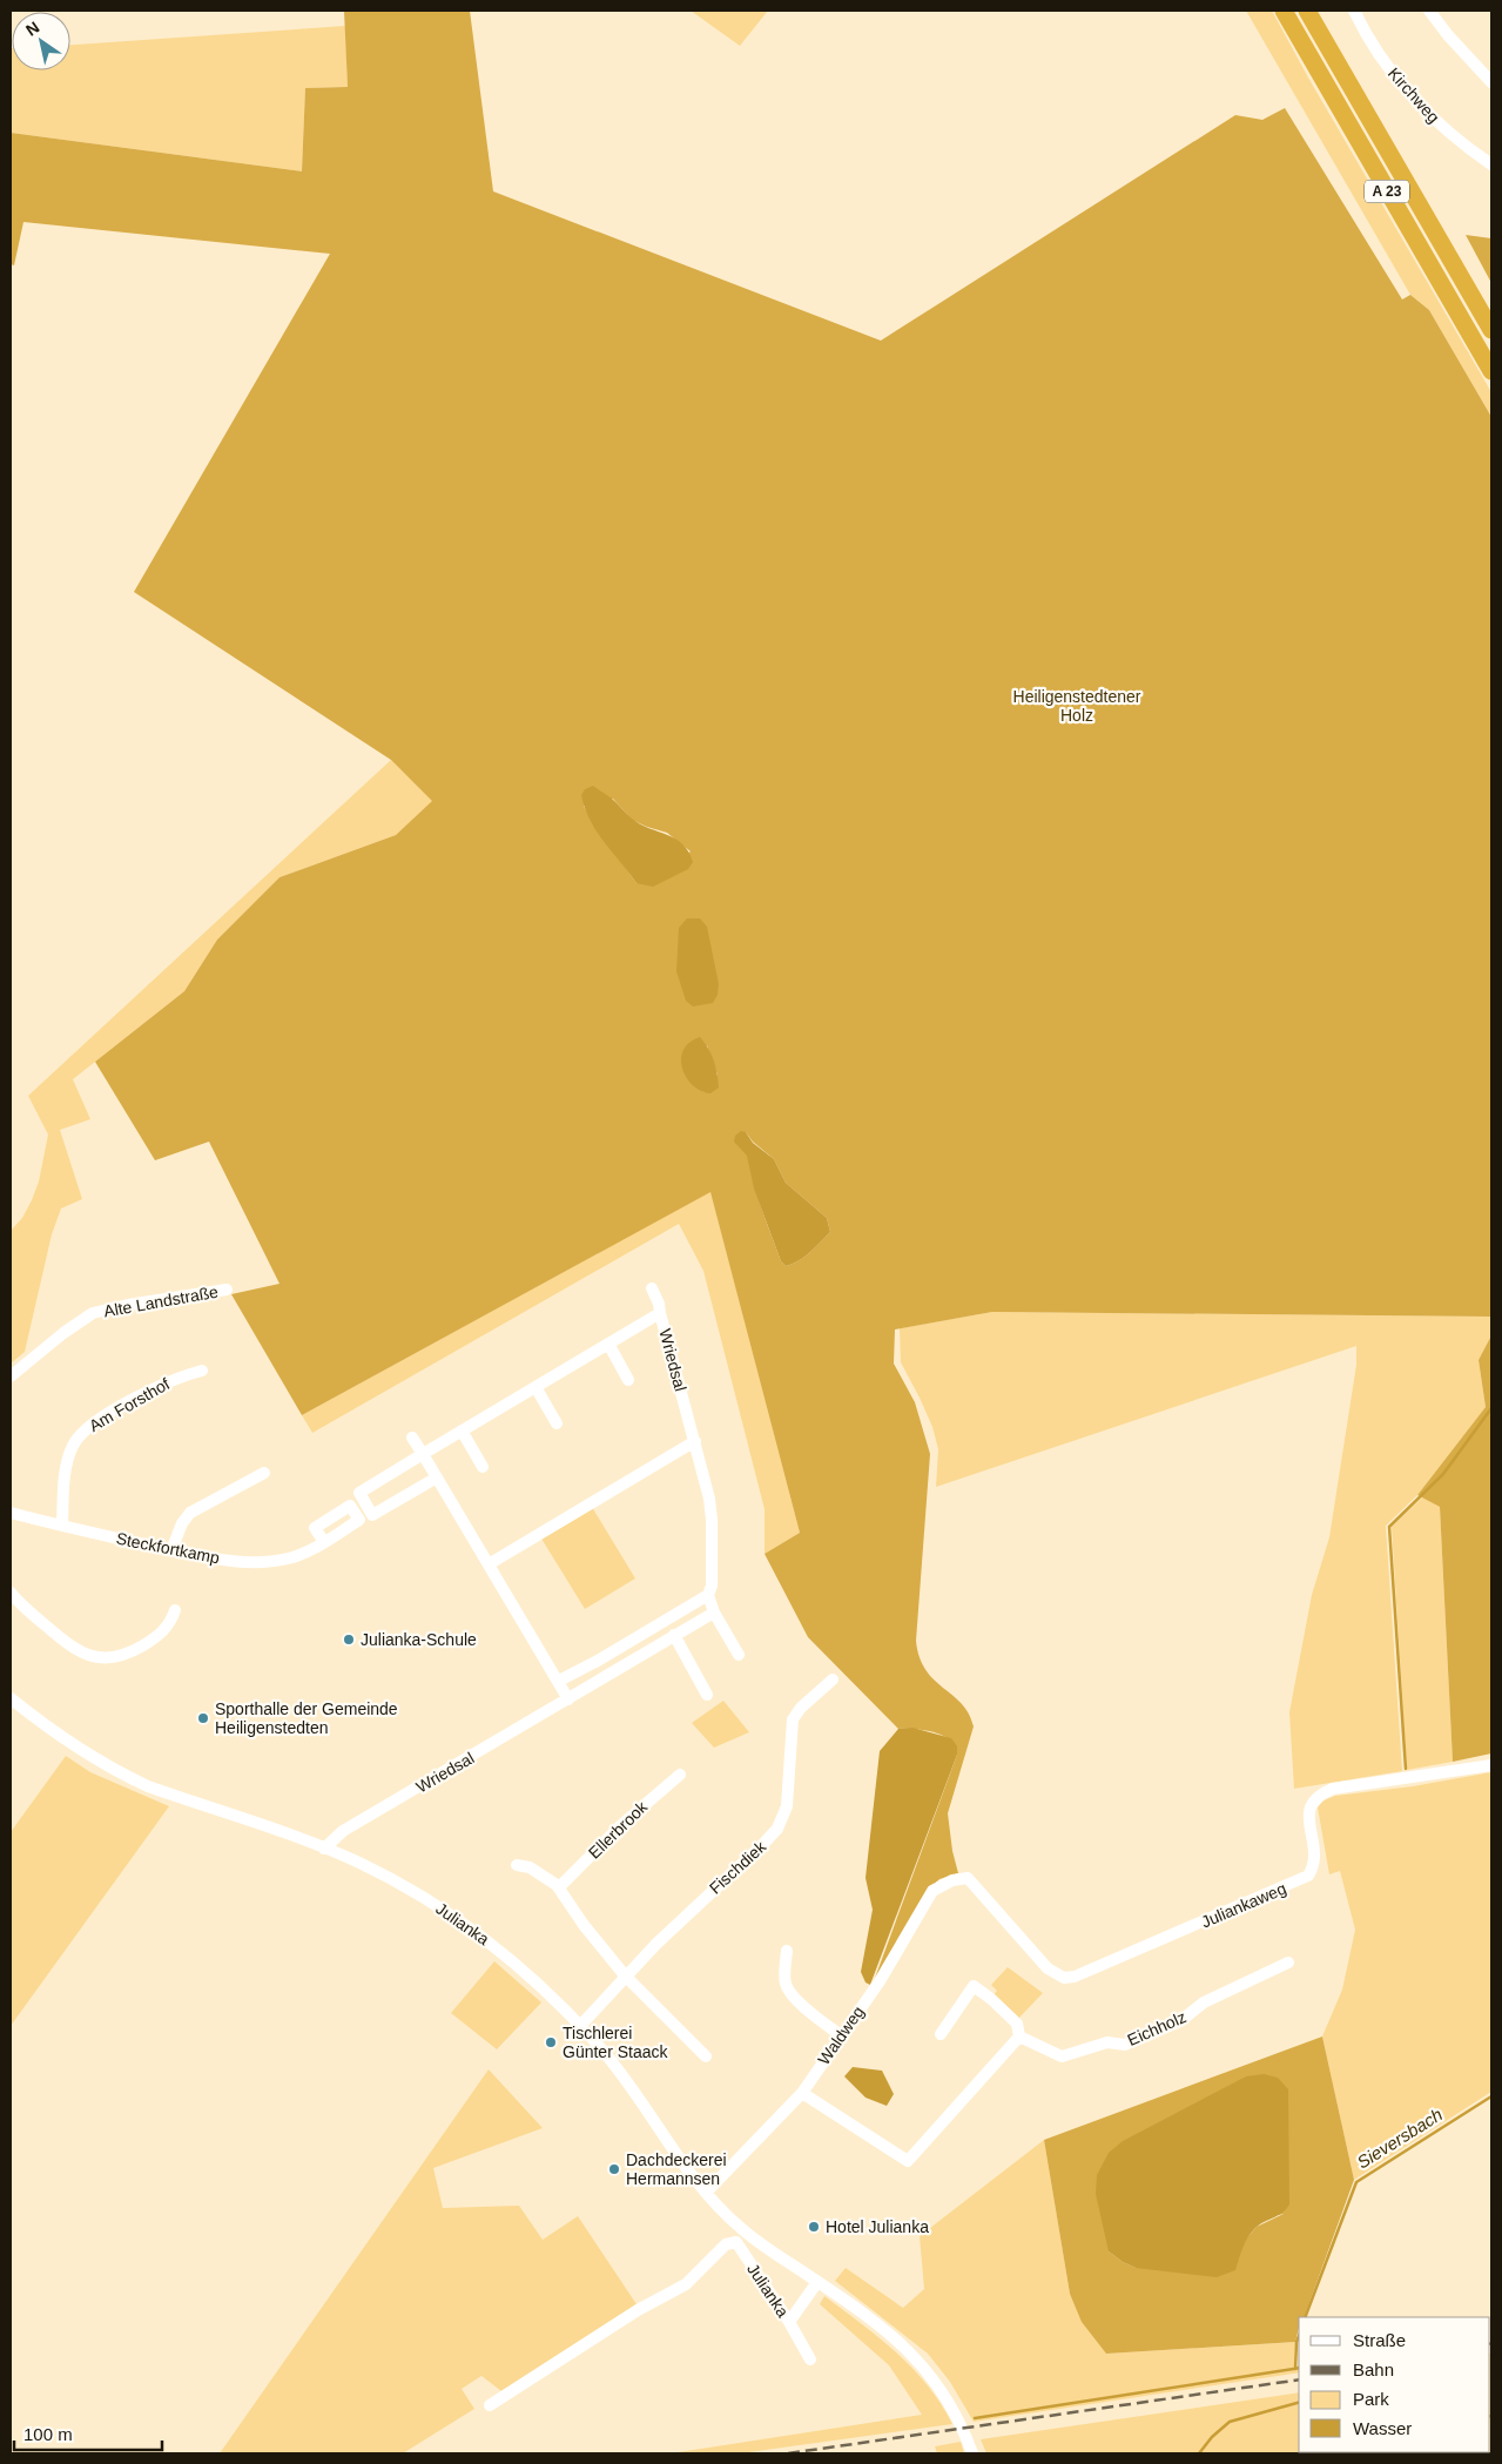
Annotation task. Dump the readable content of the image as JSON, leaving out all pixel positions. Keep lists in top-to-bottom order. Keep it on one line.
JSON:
{"streets":{"highway":["A 23"],"street":["Kirchweg","Alte Landstraße","Wriedsal","Am Forsthof","Steckfortkamp","Ellerbrook","Fischdiek","Juliankaweg","Julianka","Eichholz","Waldweg"]},"crossings":[["Wriedsal","Julianka"],["Am Forsthof","Steckfortkamp"],["Fischdiek","Julianka"],["Juliankaweg","Waldweg"],["Julianka","Waldweg"]],"water":["Sieversbach"],"parks":["Heiligenstedtener Holz"],"places":["Julianka-Schule","Sporthalle der Gemeinde Heiligenstedten","Tischlerei Günter Staack","Dachdeckerei Hermannsen","Hotel Julianka"],"legend":["Straße","Bahn","Park","Wasser"],"scale_bar":"100 m","north":"top left"}
